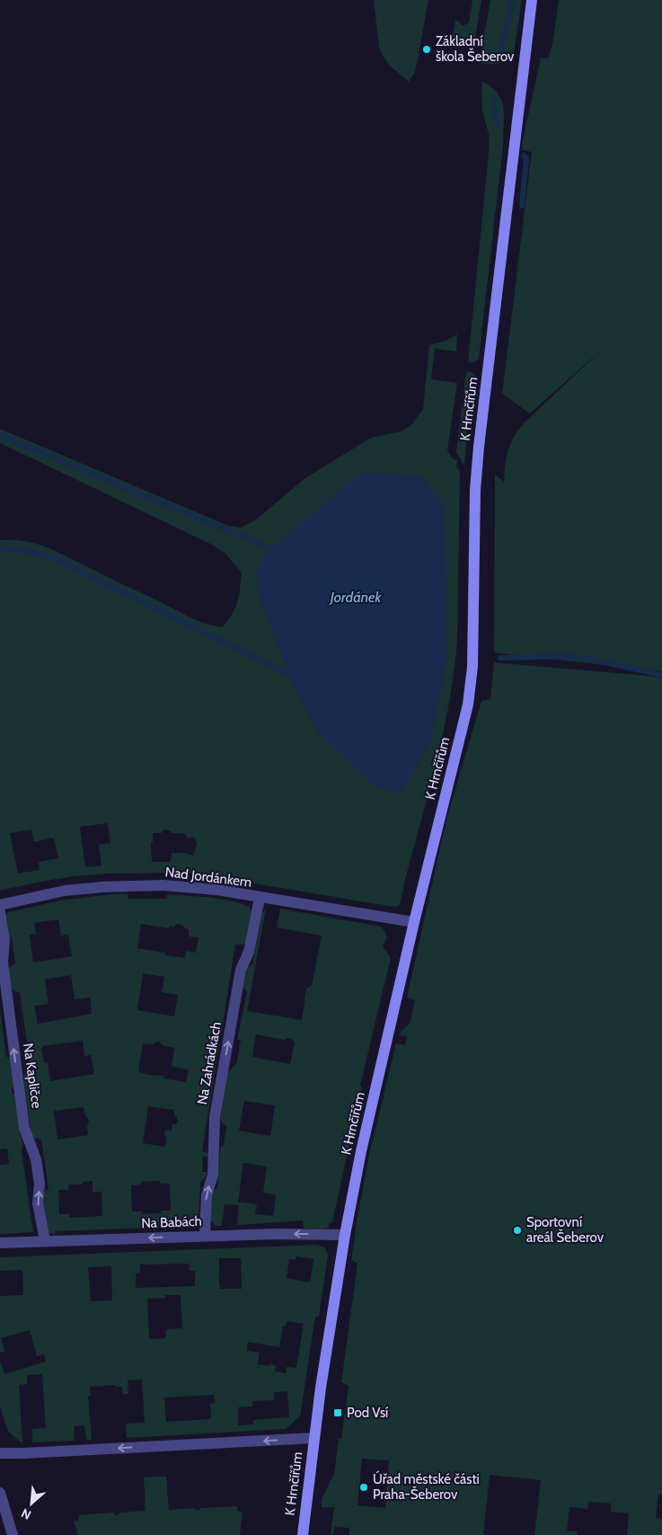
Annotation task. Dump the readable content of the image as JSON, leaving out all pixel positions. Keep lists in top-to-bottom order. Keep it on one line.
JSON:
{"streets":{"street":["K Hrnčířům","Nad Jordánkem","Na Zahrádkách","Na Kapličce","Na Babách"]},"crossings":[["K Hrnčířům","Nad Jordánkem"],["K Hrnčířům","Na Babách"],["Nad Jordánkem","Na Zahrádkách"],["Na Zahrádkách","Na Babách"],["Na Kapličce","Na Babách"]],"one_way":["Na Zahrádkách","Na Kapličce","Na Babách"],"water":["Jordánek"],"places":{"other":["Základní škola Šeberov","Sportovní areál Šeberov","Úřad městské části Praha-Šeberov"],"transit":["Pod Vsí"]},"north":"bottom left"}
